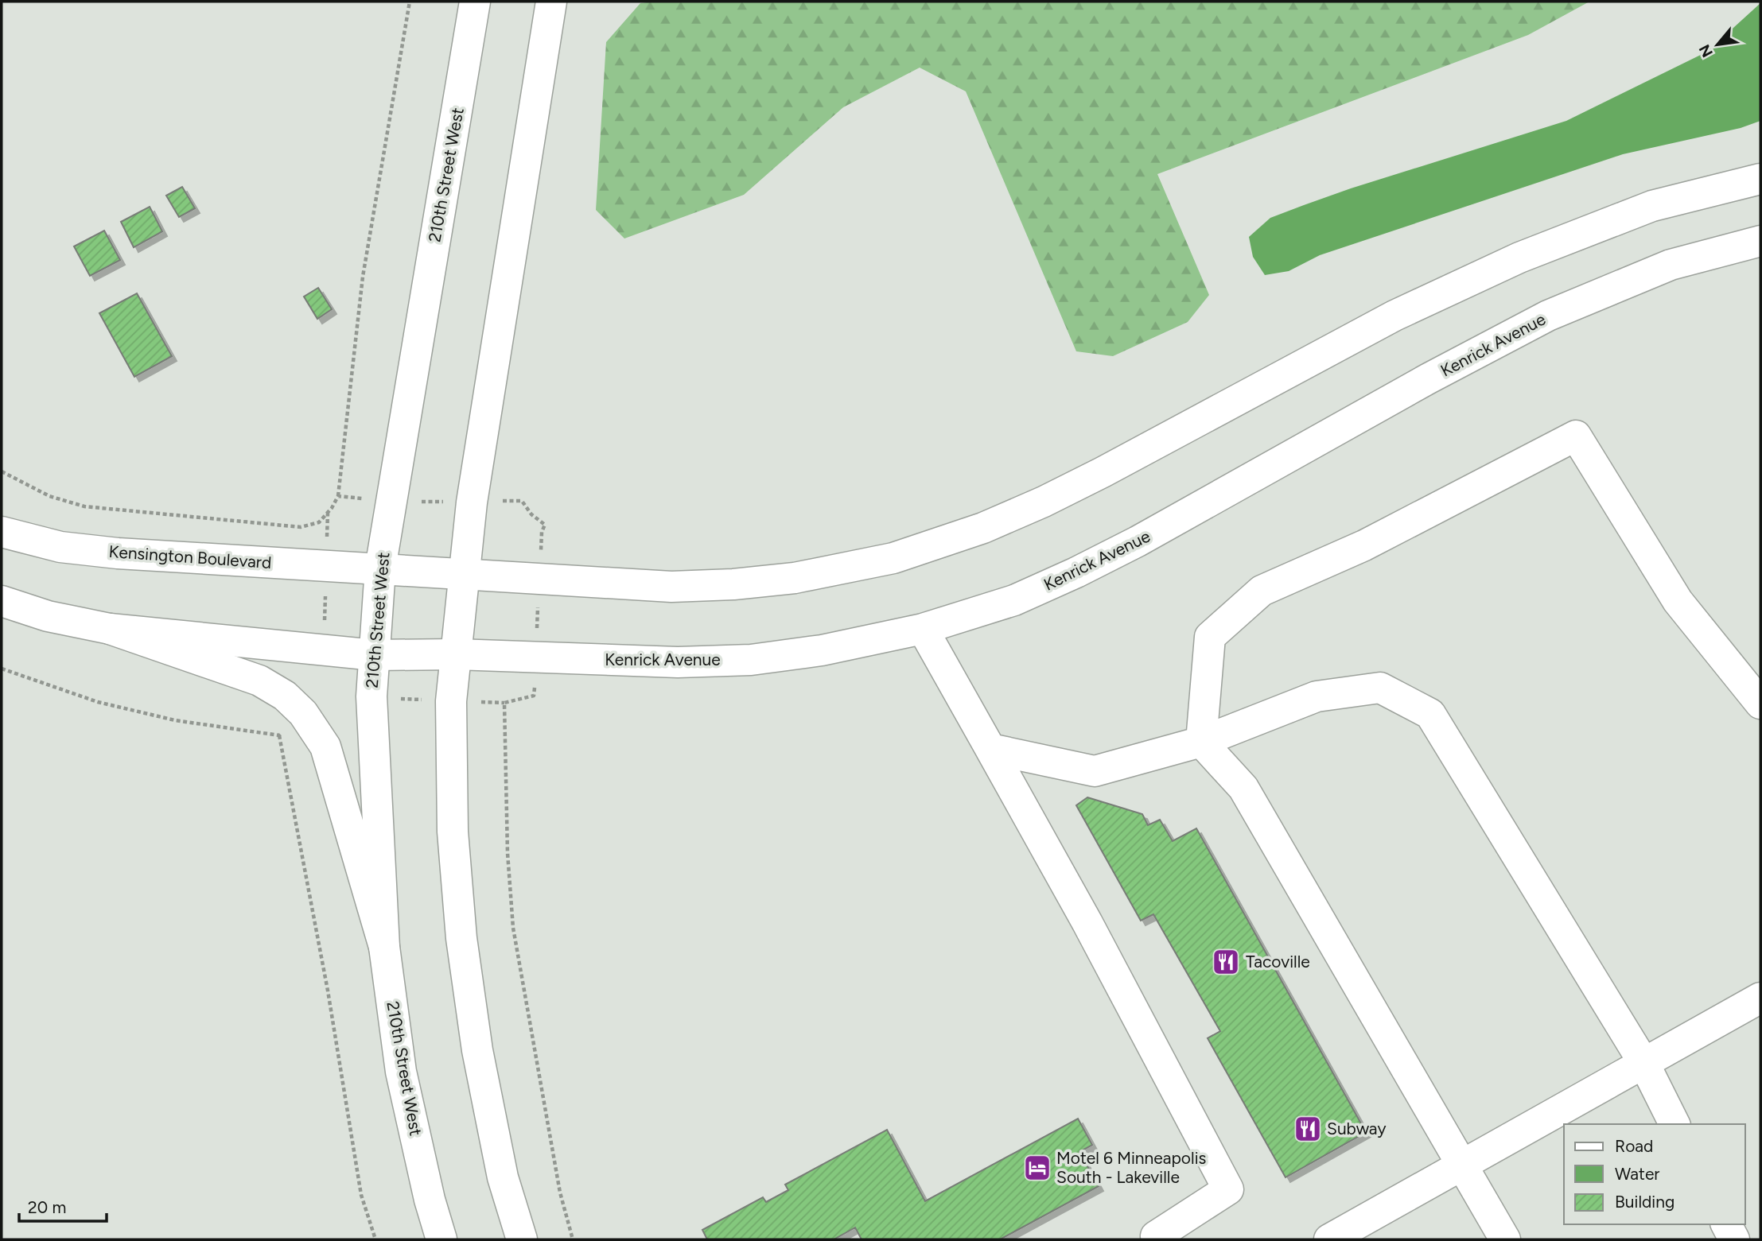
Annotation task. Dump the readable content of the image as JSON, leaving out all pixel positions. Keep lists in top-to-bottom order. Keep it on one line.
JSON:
{"streets":{"main road":["210th Street West","Kenrick Avenue","Kensington Boulevard"]},"crossings":[["210th Street West","Kenrick Avenue"],["210th Street West","Kensington Boulevard"]],"places":{"restaurant":["Tacoville","Subway"],"hotel":["Motel 6 Minneapolis South - Lakeville"]},"legend":["Road","Water","Building"],"scale_bar":"20 m","north":"bottom left"}
